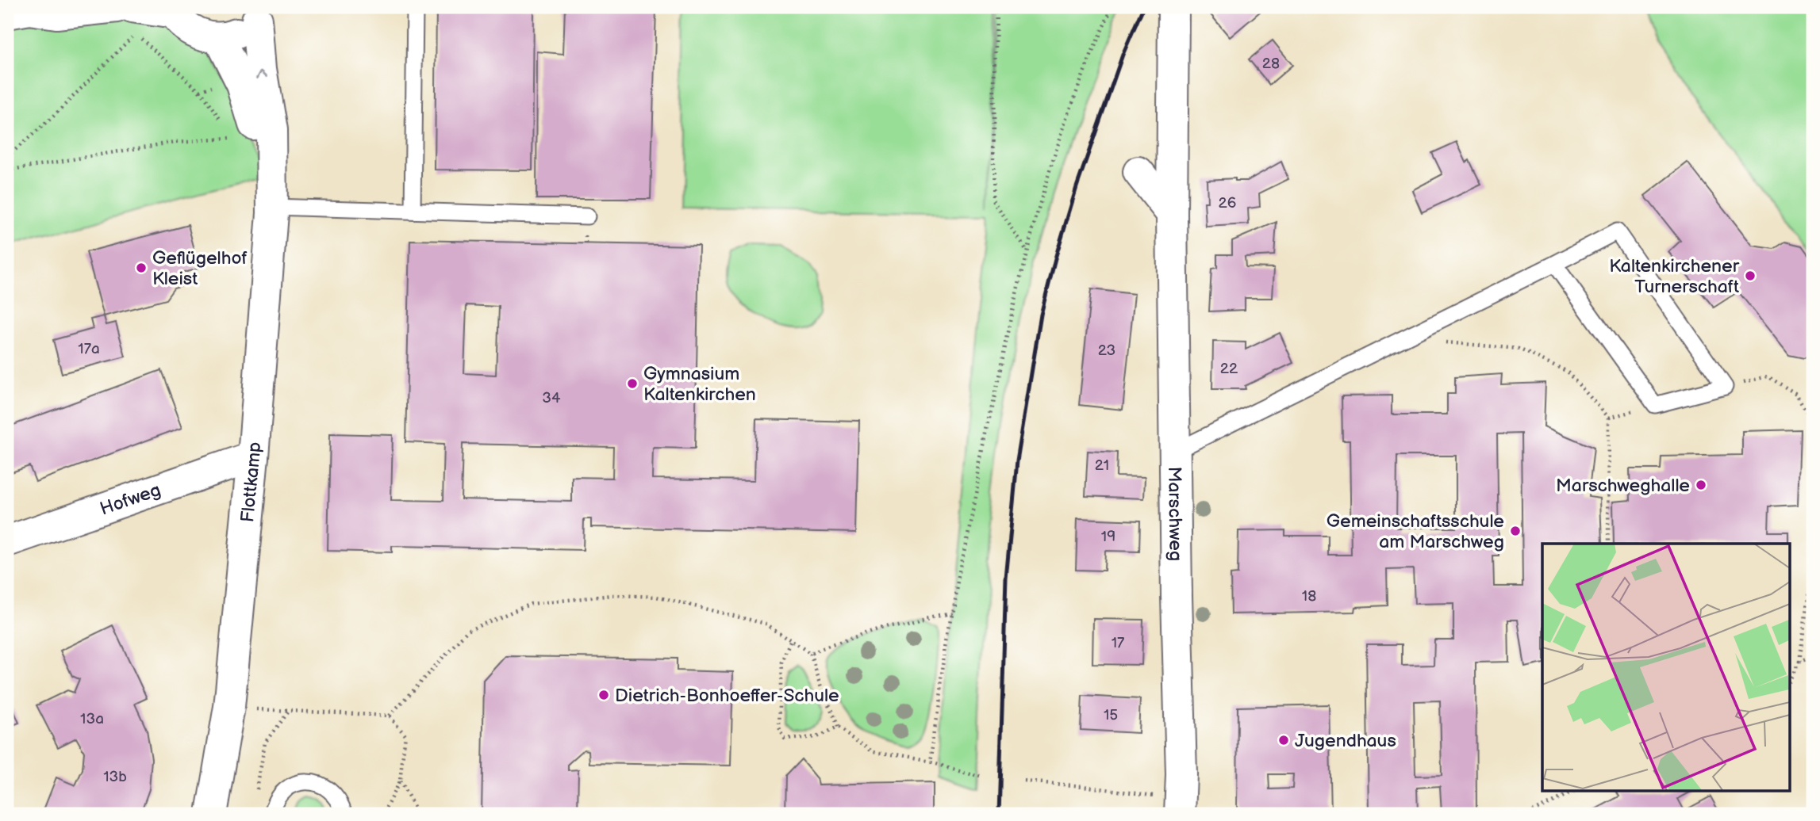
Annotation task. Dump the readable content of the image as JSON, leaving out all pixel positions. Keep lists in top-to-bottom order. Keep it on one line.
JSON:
{"streets":{"street":["Flottkamp","Hofweg","Marschweg"]},"crossings":[["Flottkamp","Hofweg"]],"places":["Geflügelhof Kleist","Kaltenkirchener Turnerschaft","Gymnasium Kaltenkirchen","Marschweghalle","Gemeinschaftsschule am Marschweg","Dietrich-Bonhoeffer-Schule","Jugendhaus"],"house_numbers":["28","26","17a","23","22","34","21","19","18","17","15","13a","13b"]}
